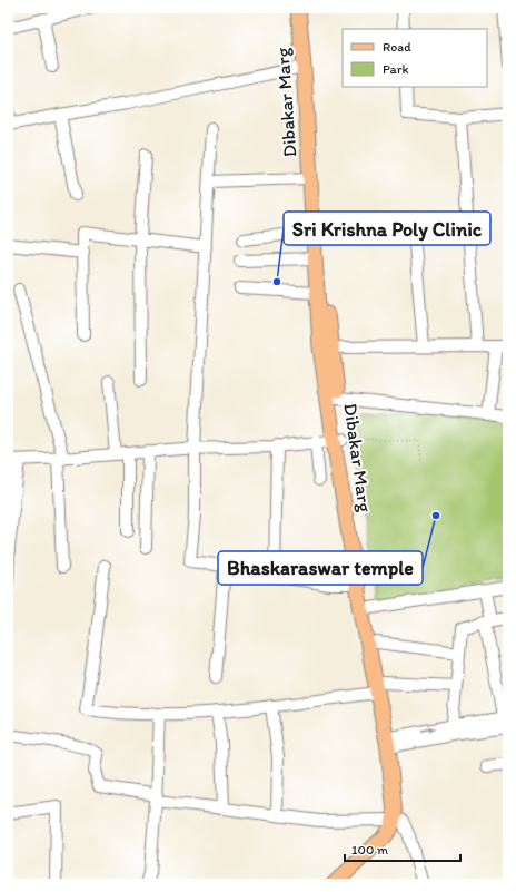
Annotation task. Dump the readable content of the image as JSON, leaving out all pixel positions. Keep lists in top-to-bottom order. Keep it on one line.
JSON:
{"streets":{"main road":["Dibakar Marg"]},"places":["Sri Krishna Poly Clinic","Bhaskaraswar temple"],"legend":["Road","Park"],"scale_bar":"100 m"}
